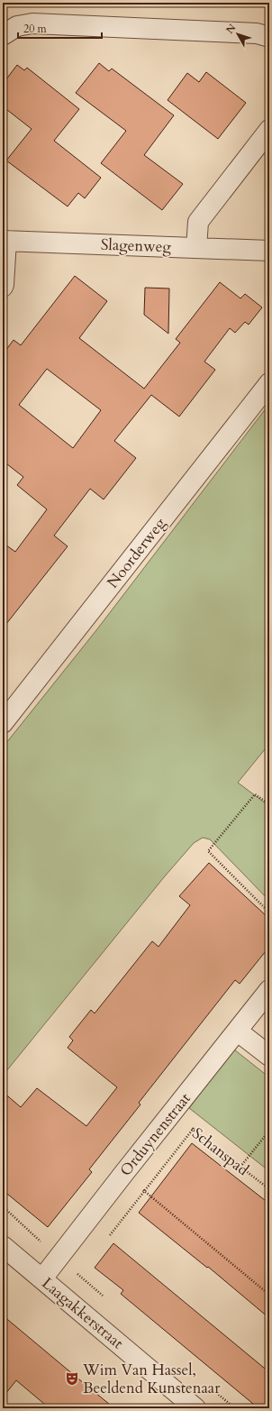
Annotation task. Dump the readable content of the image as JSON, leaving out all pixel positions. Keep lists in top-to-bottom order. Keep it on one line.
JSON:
{"streets":{"street":["Slagenweg","Noorderweg","Orduynenstraat","Laagakkerstraat"],"path":["Schanspad"]},"crossings":[["Orduynenstraat","Schanspad"],["Orduynenstraat","Laagakkerstraat"]],"places":{"theatre":["Wim Van Hassel, Beeldend Kunstenaar"]},"scale_bar":"20 m","north":"top left"}
